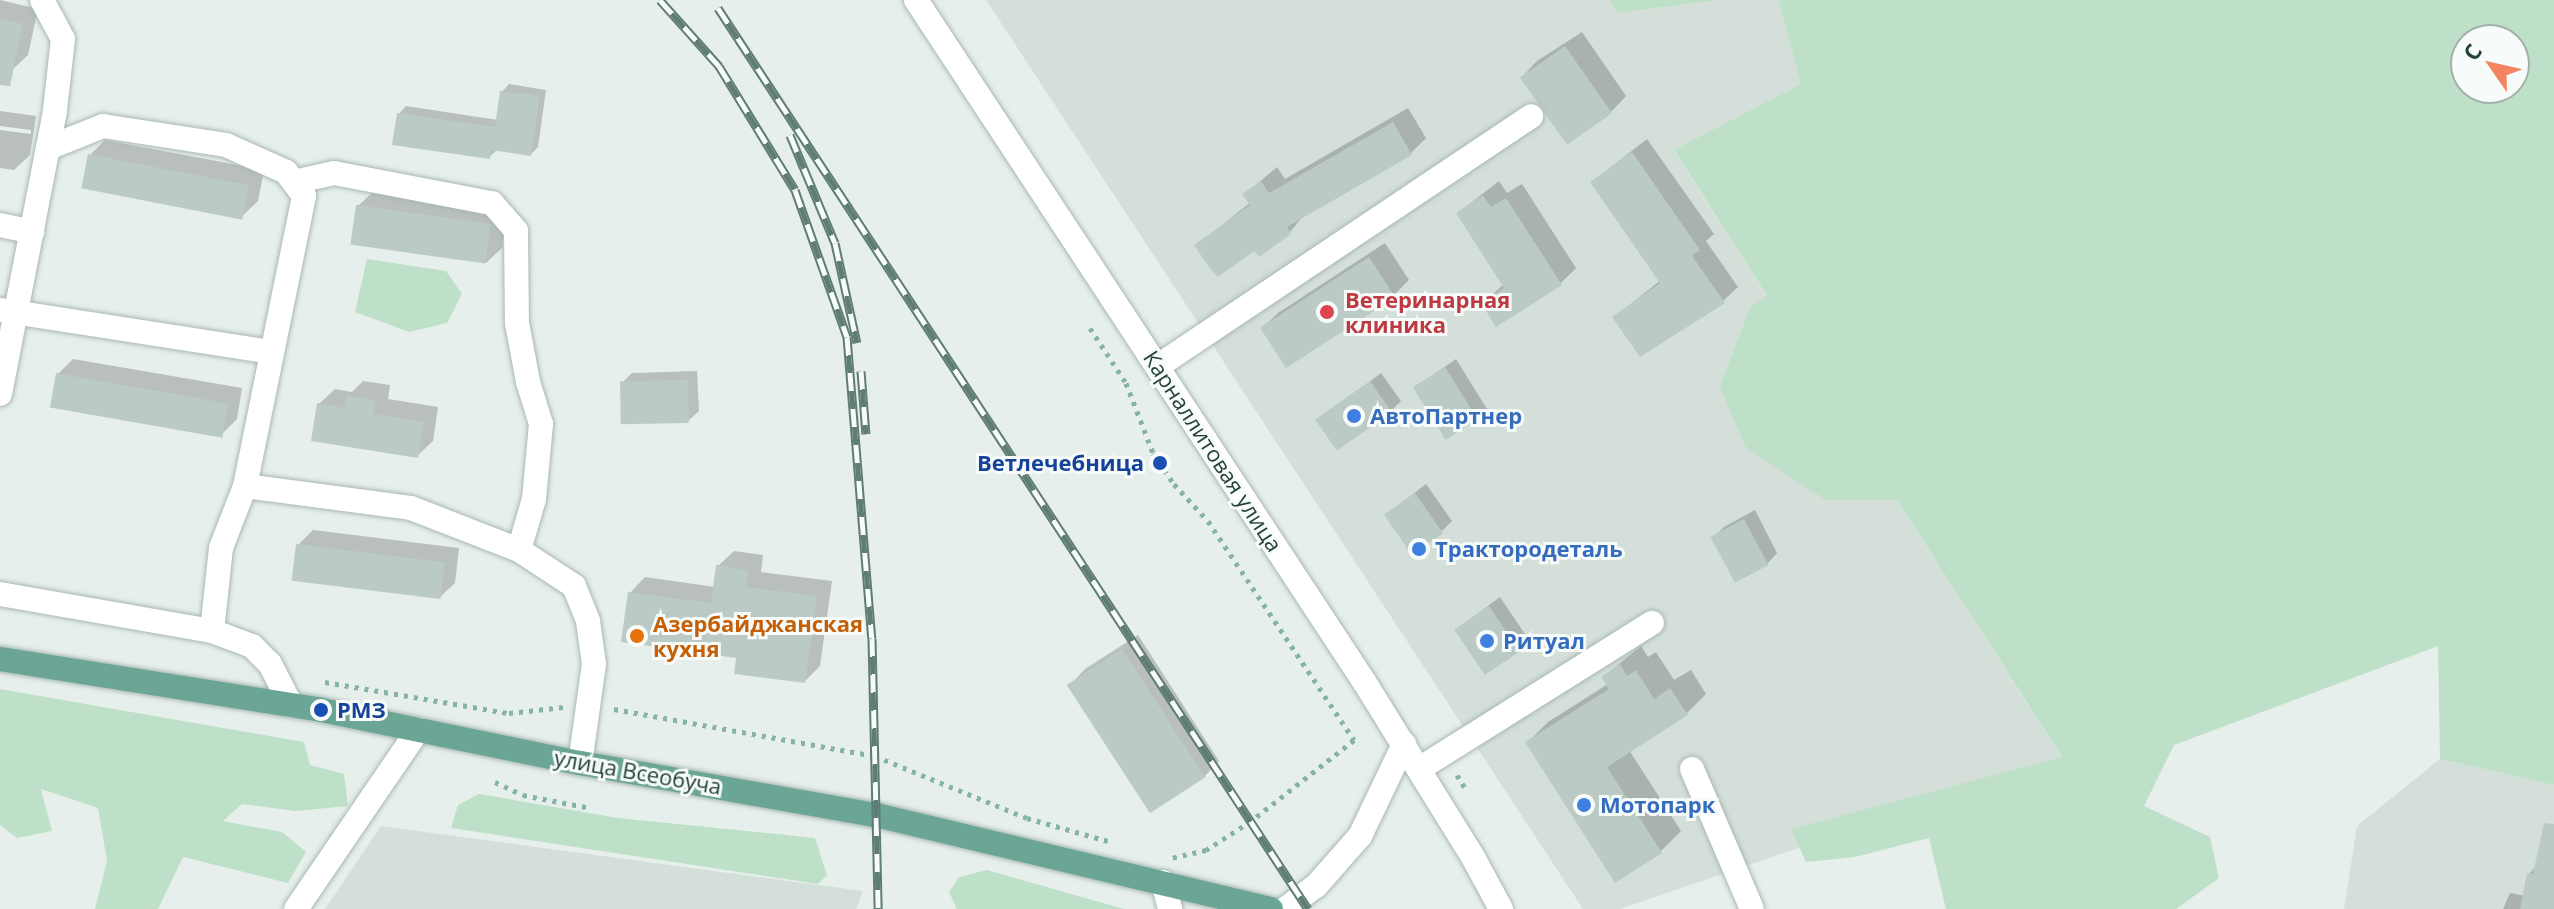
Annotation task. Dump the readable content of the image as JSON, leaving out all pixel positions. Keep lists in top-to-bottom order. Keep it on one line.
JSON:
{"streets":{"main road":["улица Всеобуча"],"street":["Карналлитовая улица"]},"places":["Ветеринарная клиника","АвтоПартнер","Ветлечебница","Трактородеталь","Азербайджанская кухня","Ритуал","РМЗ","Мотопарк"],"north":"top left"}
